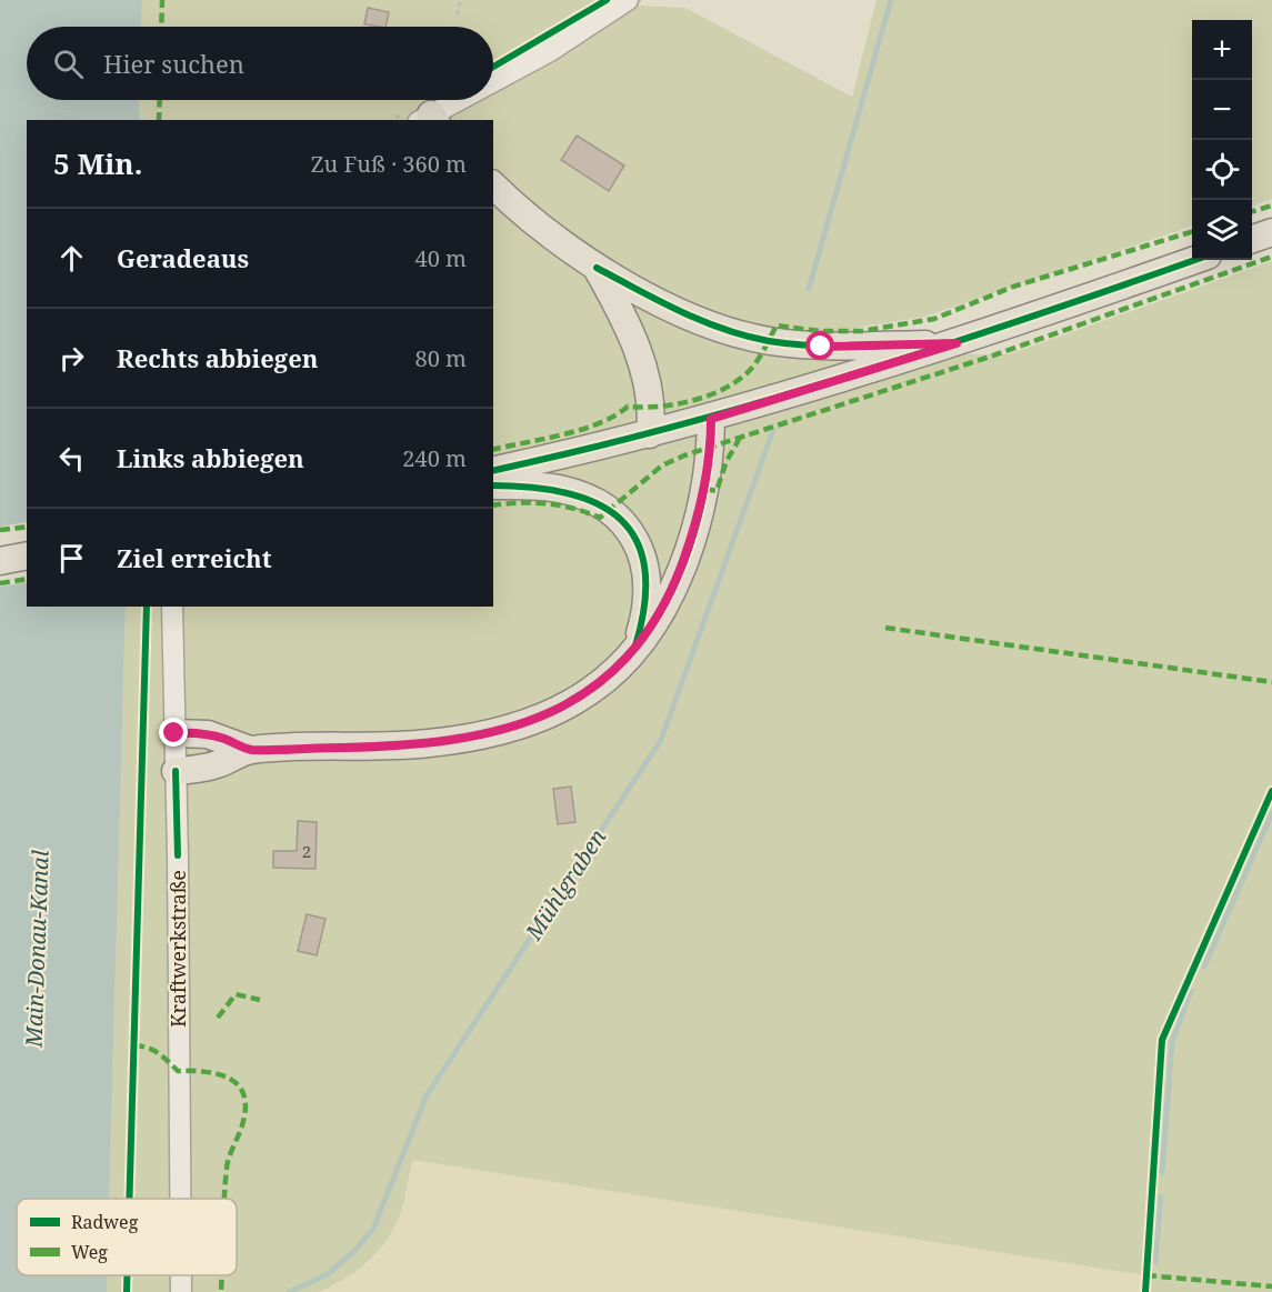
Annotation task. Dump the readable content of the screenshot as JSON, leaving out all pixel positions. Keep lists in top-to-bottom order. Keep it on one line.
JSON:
{"streets":{"street":["Kraftwerkstraße"]},"water":["Mühlgraben","Main-Donau-Kanal"],"house_numbers":["2"],"legend":["Radweg","Weg"],"page":{"map_buttons":["+","−"],"search":"Hier suchen","heading":["5 Min.","Zu Fuß · 360 m"],"list":[["Geradeaus","40 m"],["Rechts abbiegen","80 m"],["Links abbiegen","240 m"],"Ziel erreicht"]}}
